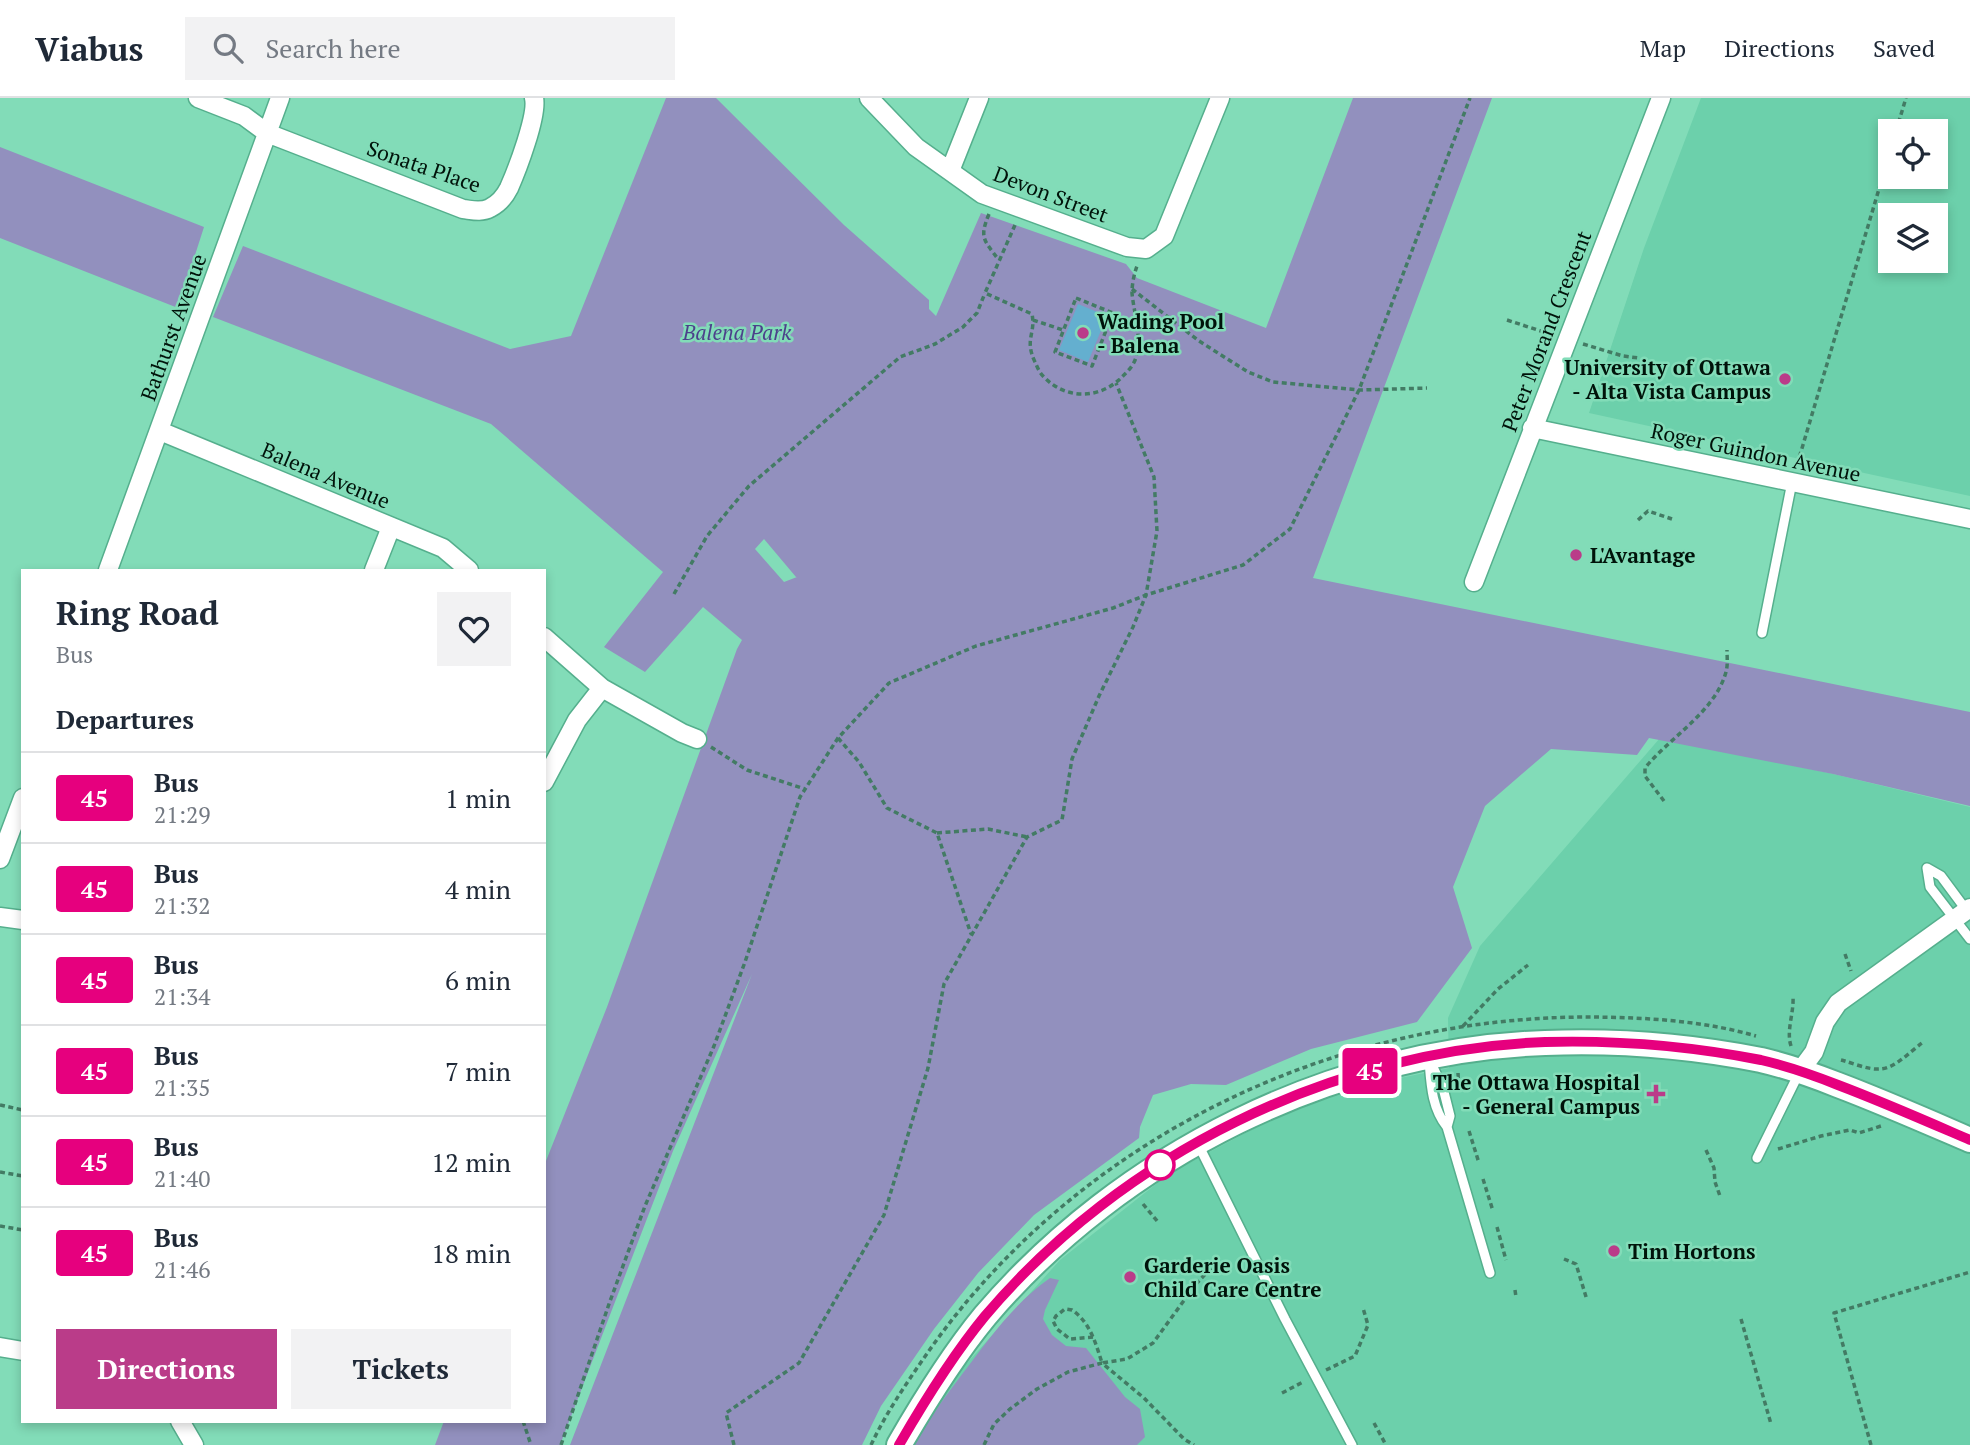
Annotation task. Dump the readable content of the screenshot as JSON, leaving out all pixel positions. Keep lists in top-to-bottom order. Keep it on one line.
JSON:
{"streets":{"street":["Sonata Place","Devon Street","Bathurst Avenue","Peter Morand Crescent","Roger Guindon Avenue","Balena Avenue"]},"crossings":[["Sonata Place","Bathurst Avenue"],["Bathurst Avenue","Balena Avenue"],["Peter Morand Crescent","Roger Guindon Avenue"]],"parks":["Balena Park"],"places":{"other":["Wading Pool - Balena","University of Ottawa - Alta Vista Campus","L'Avantage","Tim Hortons","Garderie Oasis Child Care Centre"],"health":["The Ottawa Hospital - General Campus"]},"lines":["bus line 45"],"page":{"header":"Viabus","search":"Search here","nav":["Map","Directions","Saved"],"on_map":"45","heading":[["Ring Road","Bus"],"Departures"],"list":[{"mark":"45","name":"Bus","note":"21:29","value":"1 min"},{"mark":"45","name":"Bus","note":"21:32","value":"4 min"},{"mark":"45","name":"Bus","note":"21:34","value":"6 min"},{"mark":"45","name":"Bus","note":"21:35","value":"7 min"},{"mark":"45","name":"Bus","note":"21:40","value":"12 min"},{"mark":"45","name":"Bus","note":"21:46","value":"18 min"}],"buttons":["Directions","Tickets"]}}
